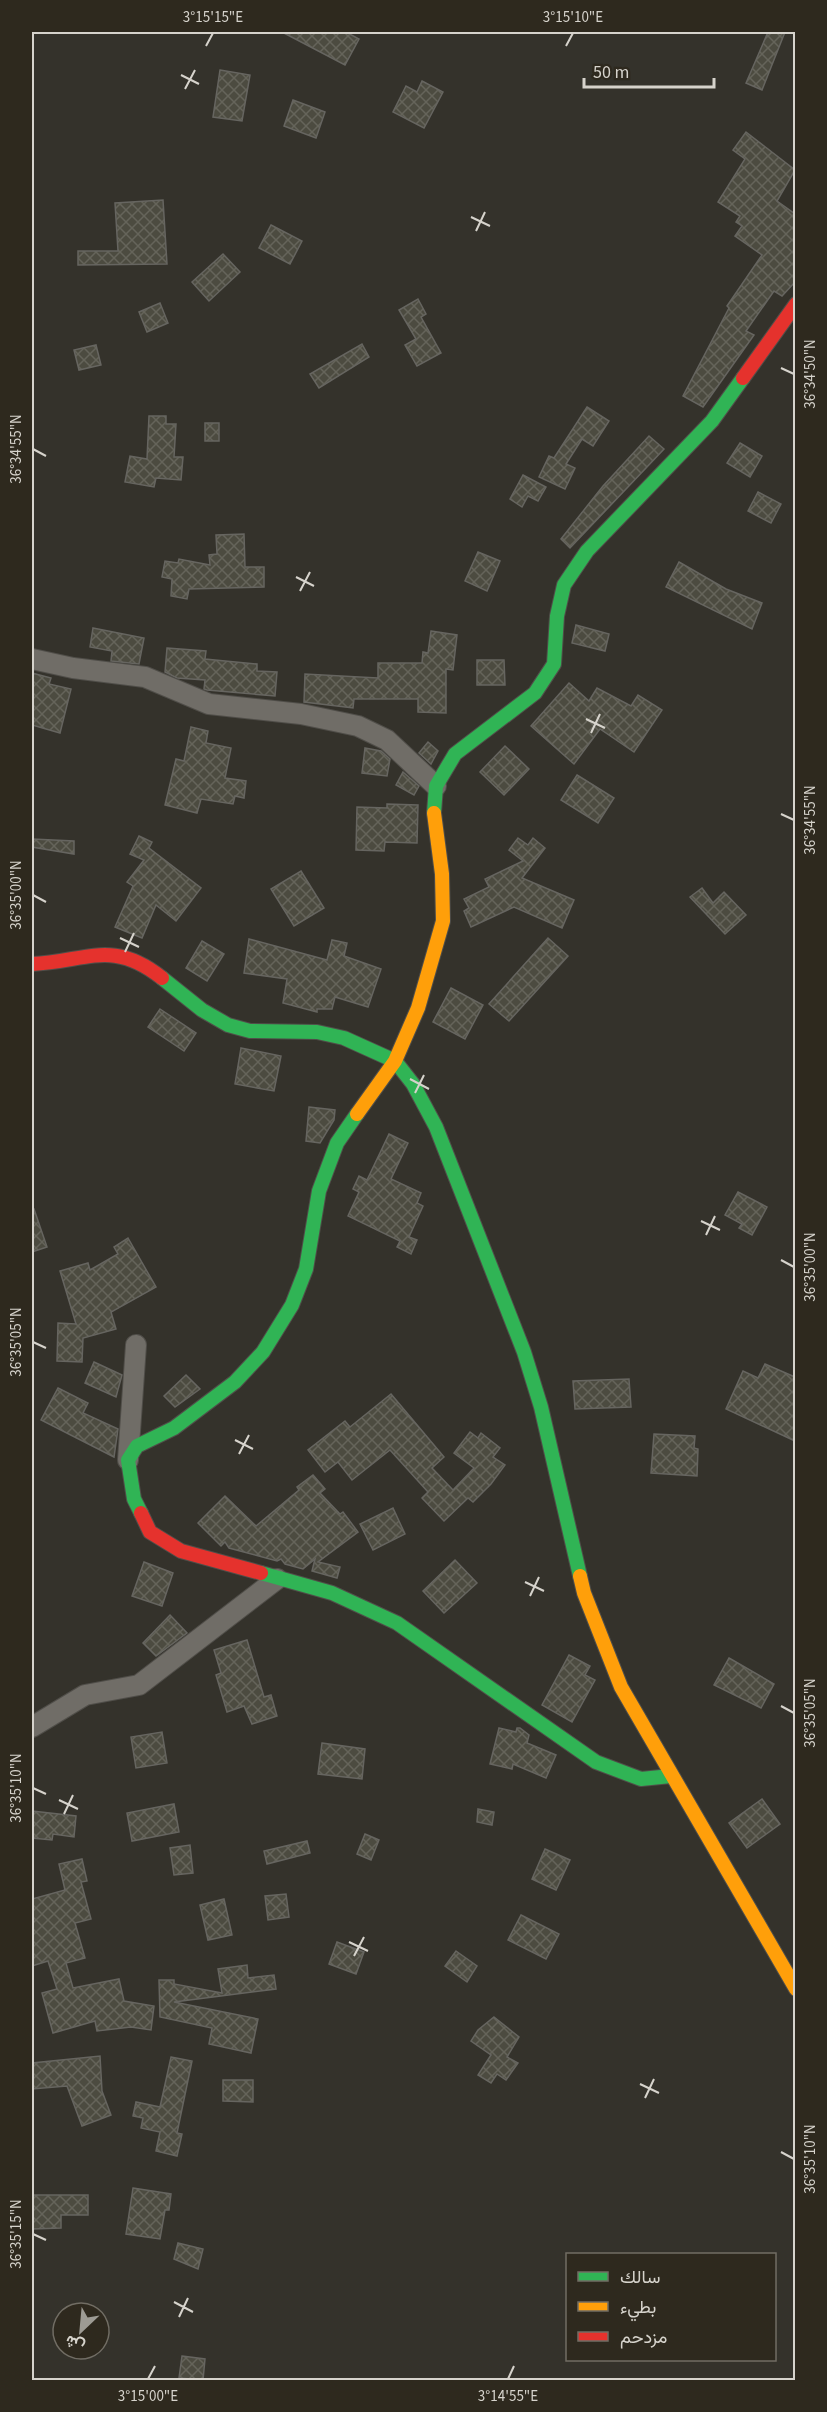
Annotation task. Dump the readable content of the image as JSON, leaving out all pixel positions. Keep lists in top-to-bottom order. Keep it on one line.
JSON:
{"legend":["سالك","بطيء","مزدحم"],"scale_bar":"50 m","north":"bottom left","coordinates":["3°15'15\"E","3°15'10\"E","36°34'50\"N","36°34'55\"N","36°35'00\"N","36°35'05\"N","36°35'10\"N","36°35'15\"N","3°15'00\"E","3°14'55\"E"]}
